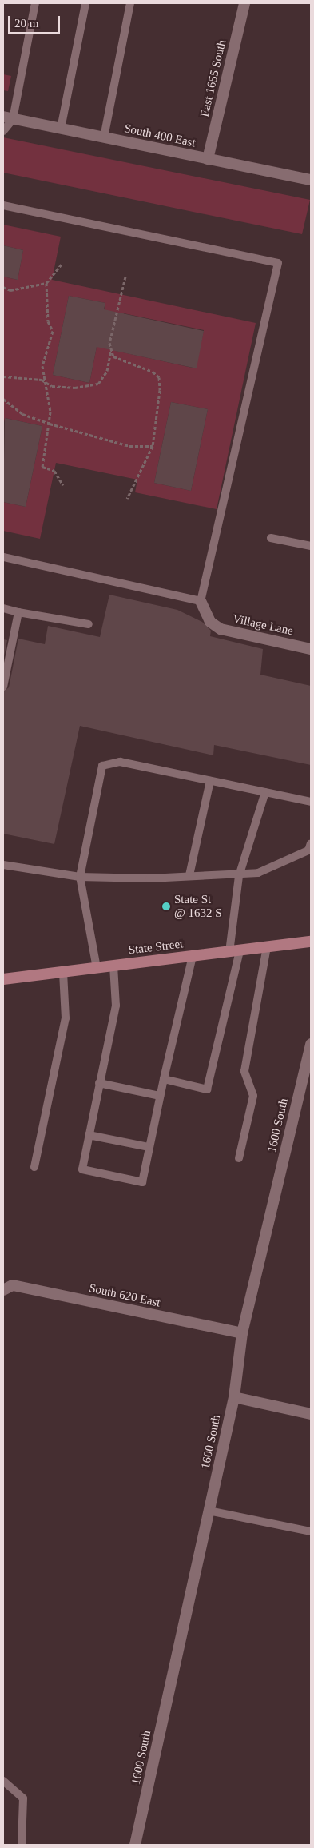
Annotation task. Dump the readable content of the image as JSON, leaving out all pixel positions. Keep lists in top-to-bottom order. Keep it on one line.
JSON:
{"streets":{"main road":["State Street"],"street":["East 1655 South","South 400 East","Village Lane","1600 South","South 620 East"]},"crossings":[["East 1655 South","South 400 East"],["1600 South","South 620 East"]],"places":["State St @ 1632 S"],"scale_bar":"20 m"}
